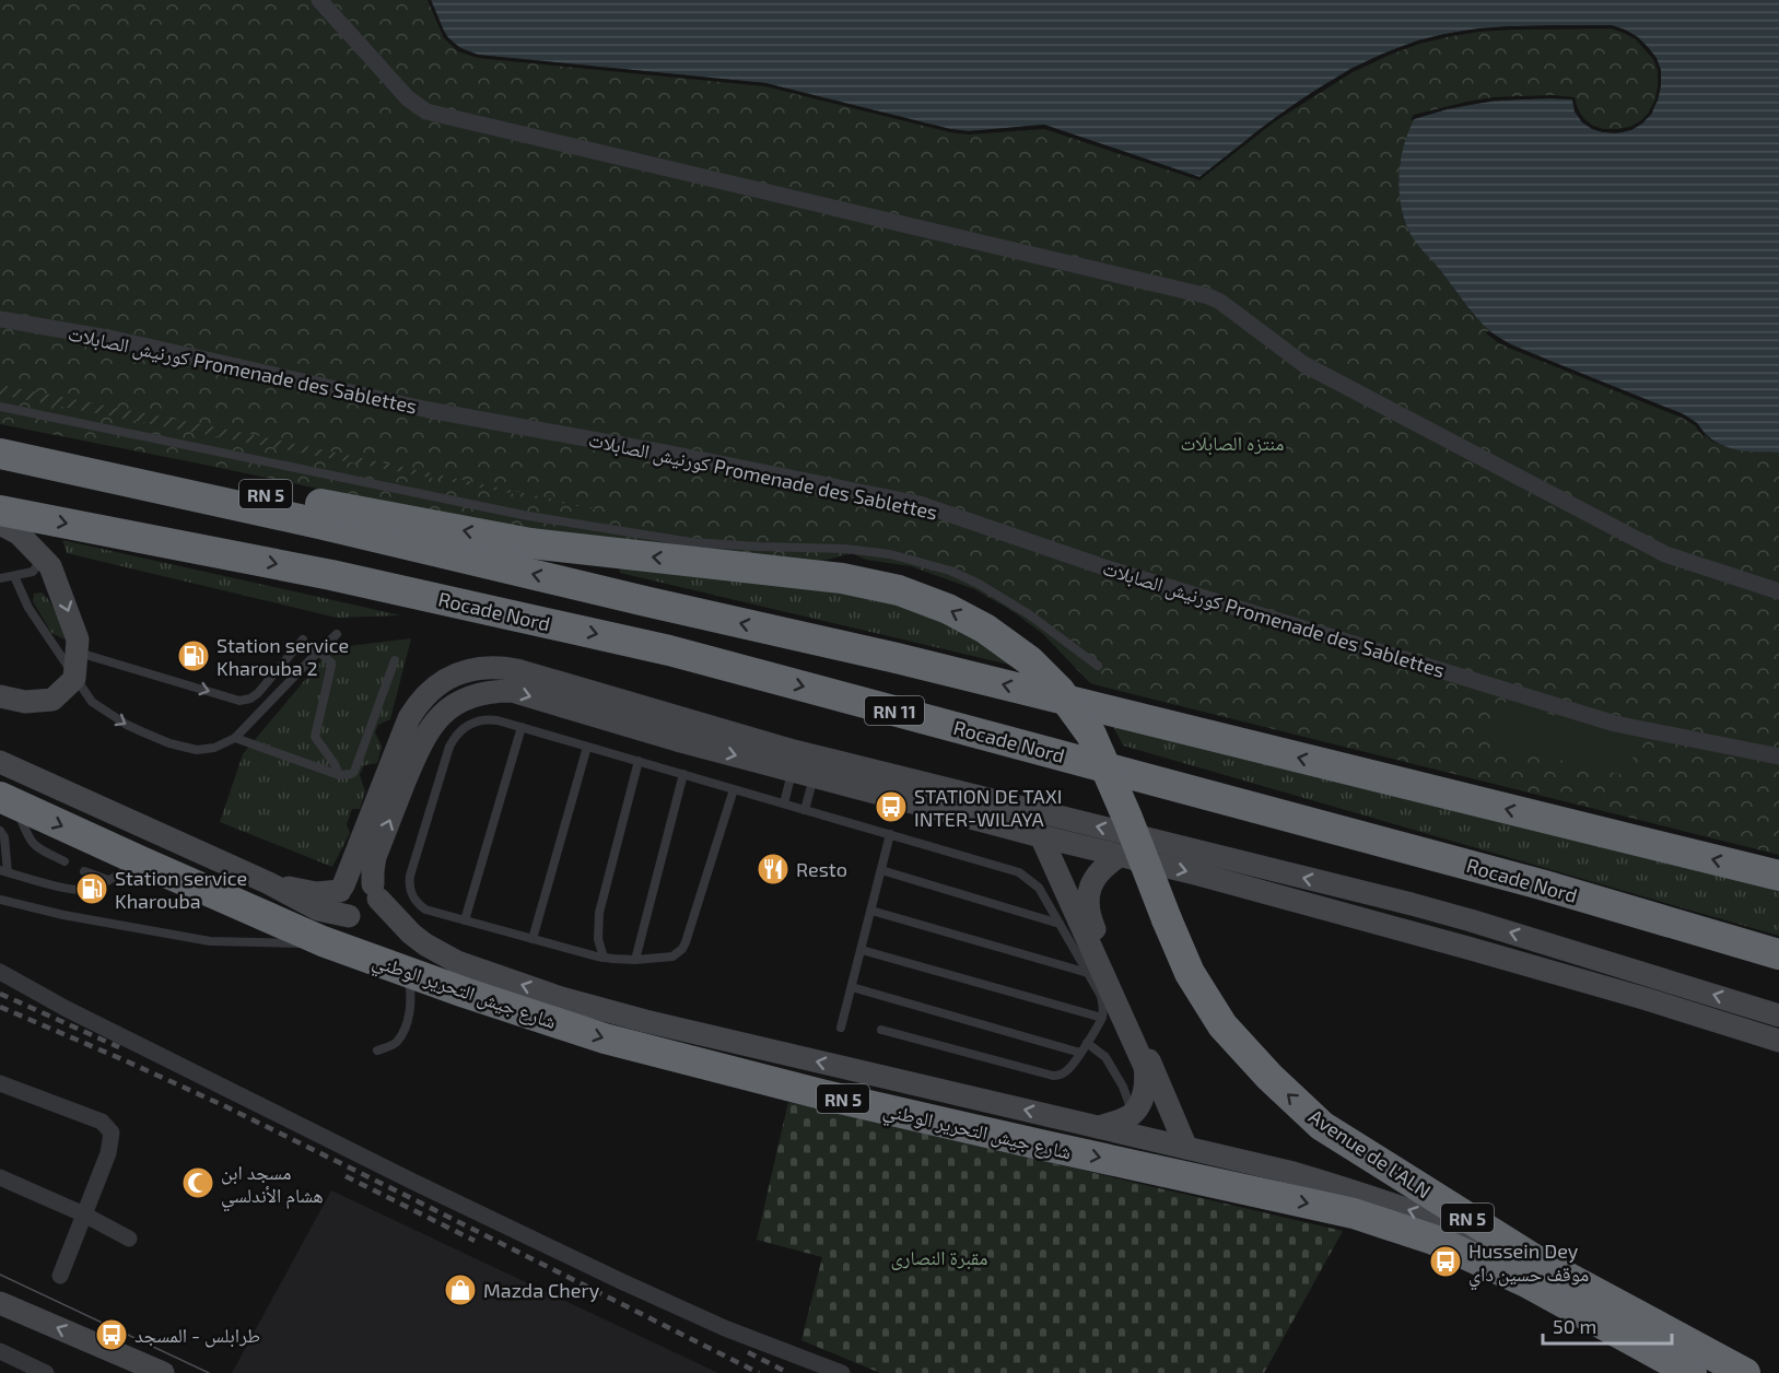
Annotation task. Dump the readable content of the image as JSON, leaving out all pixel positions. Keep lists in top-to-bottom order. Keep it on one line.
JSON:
{"streets":{"highway":["RN 5","Rocade Nord","RN 11","شارع جيش التحرير الوطني","Avenue de l'ALN"],"street":["كورنيش الصابلات Promenade des Sablettes"]},"one_way":["شارع جيش التحرير الوطني"],"parks":["منتزه الصابلات","مقبرة النصارى"],"places":{"fuel station":["Station service Kharouba 2","Station service Kharouba"],"bus stop":["STATION DE TAXI INTER-WILAYA","Hussein Dey موقف حسين داي","طرابلس - المسجد"],"restaurant":["Resto"],"mosque":["مسجد ابن هشام الأندلسي"],"shop":["Mazda Chery"]},"scale_bar":"50 m"}
